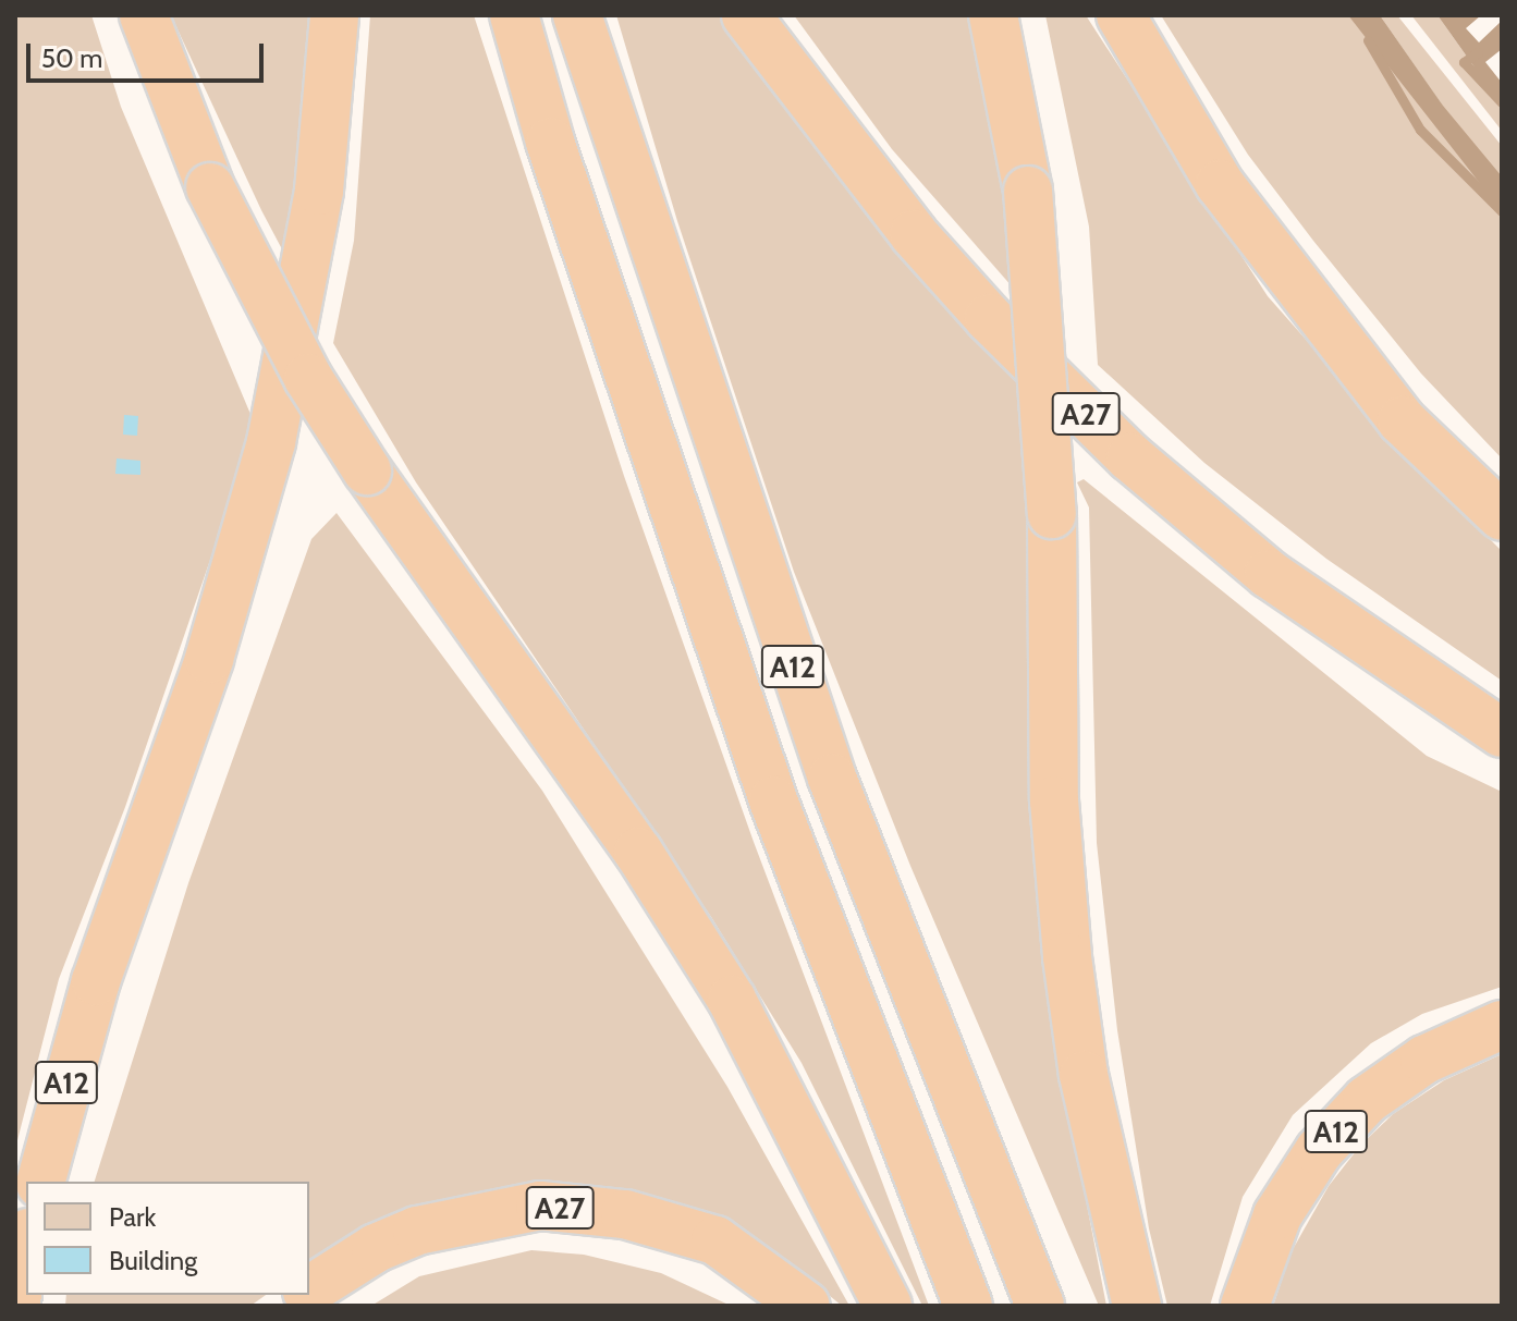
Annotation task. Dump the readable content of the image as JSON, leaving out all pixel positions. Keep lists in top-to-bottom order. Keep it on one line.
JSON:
{"streets":{"highway":["A27","A12"]},"legend":["Park","Building"],"scale_bar":"50 m"}
